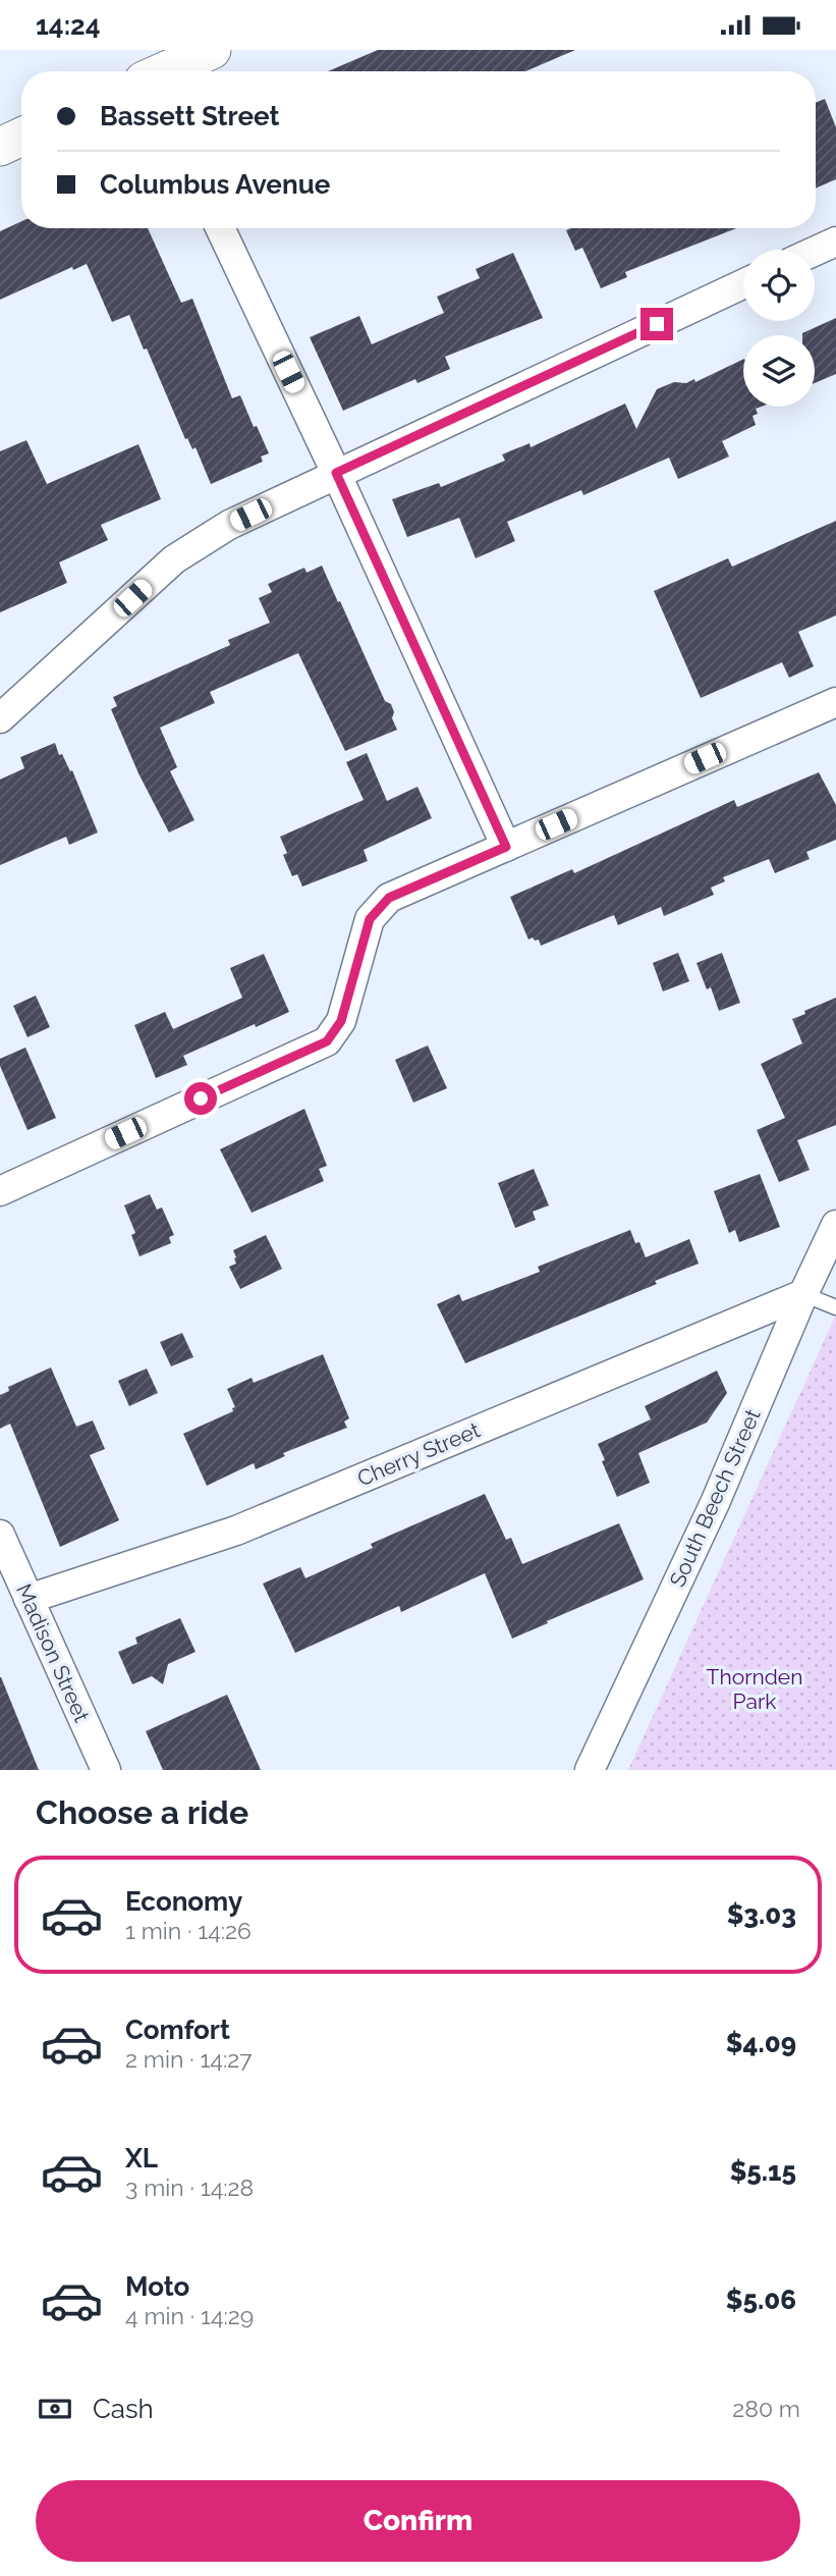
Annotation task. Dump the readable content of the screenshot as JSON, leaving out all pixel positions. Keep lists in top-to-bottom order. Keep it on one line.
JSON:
{"streets":{"street":["Cherry Street","South Beech Street","Madison Street"]},"crossings":[["Cherry Street","South Beech Street"],["Cherry Street","Madison Street"]],"parks":["Thornden Park"],"page":{"status":"14:24","banner":["Bassett Street","Columbus Avenue"],"heading":"Choose a ride","list":[{"name":"Economy","note":"1 min · 14:26","value":"$3.03"},{"name":"Comfort","note":"2 min · 14:27","value":"$4.09"},{"name":"XL","note":"3 min · 14:28","value":"$5.15"},{"name":"Moto","note":"4 min · 14:29","value":"$5.06"}],"pay":["Cash","280 m"],"buttons":"Confirm"}}
